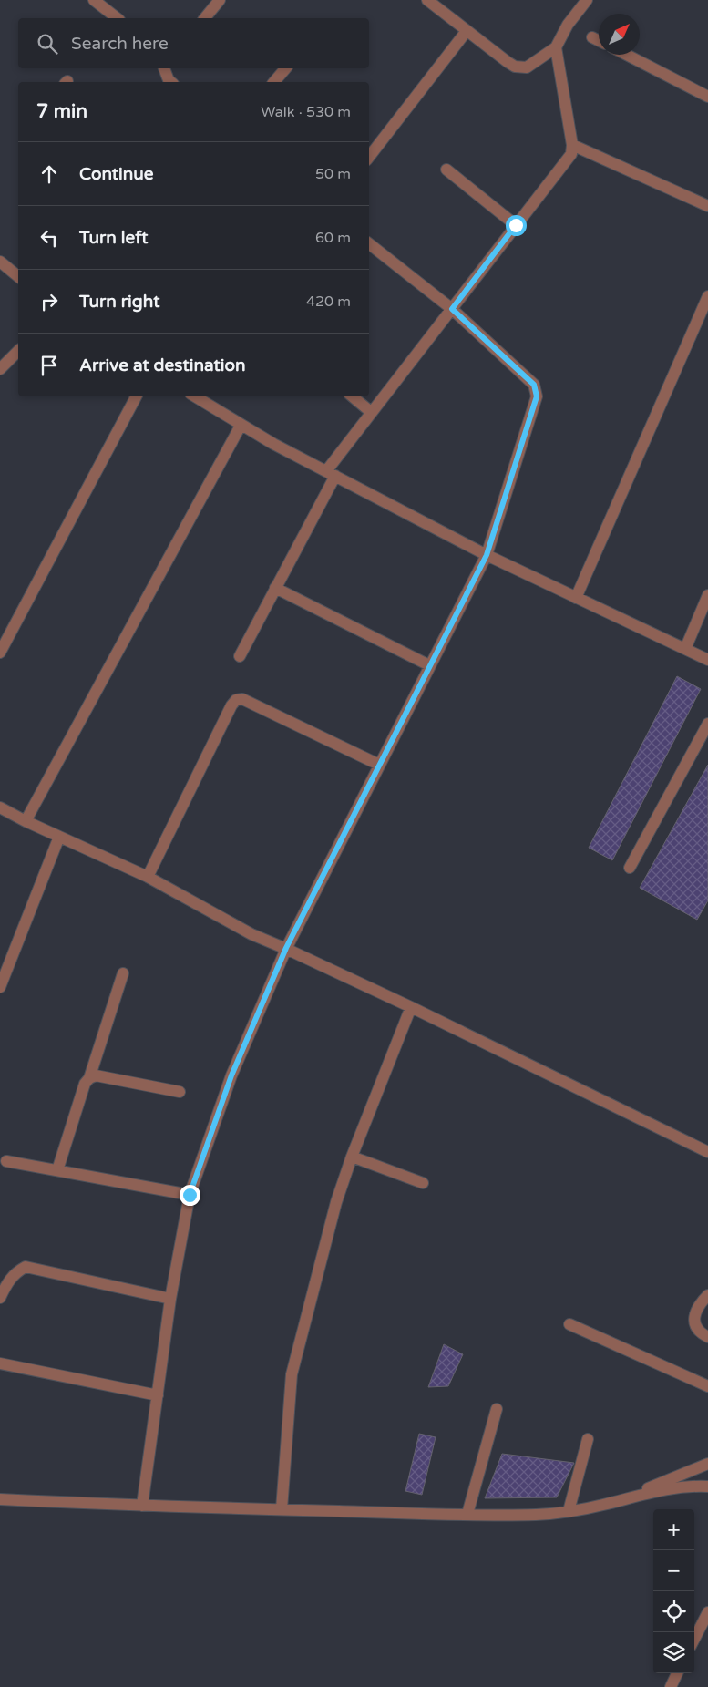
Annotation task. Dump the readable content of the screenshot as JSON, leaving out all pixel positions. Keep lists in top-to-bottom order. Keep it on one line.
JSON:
{"north":"top right","page":{"search":"Search here","heading":["7 min","Walk · 530 m"],"list":[["Continue","50 m"],["Turn left","60 m"],["Turn right","420 m"],"Arrive at destination"],"map_buttons":["+","−"]}}
